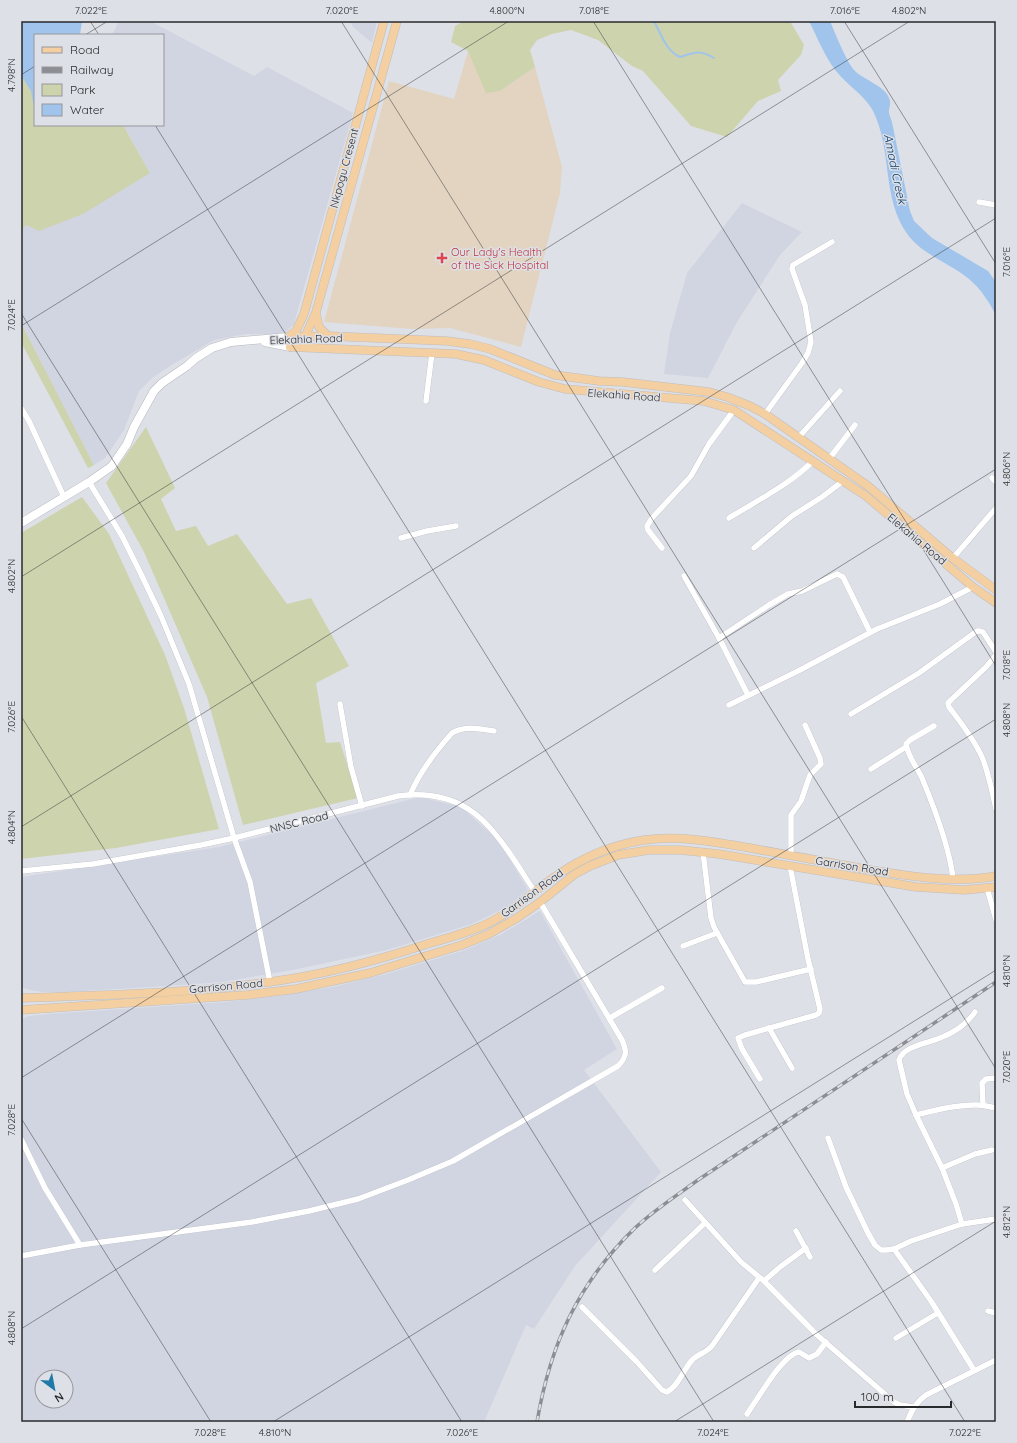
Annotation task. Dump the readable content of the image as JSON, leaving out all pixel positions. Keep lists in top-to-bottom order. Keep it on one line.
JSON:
{"streets":{"main road":["Nkpogu Cresent","Elekahia Road","Garrison Road"],"street":["NNSC Road"]},"crossings":[["Nkpogu Cresent","Elekahia Road"],["NNSC Road","Garrison Road"]],"water":["Amadi Creek"],"places":{"health":["Our Lady's Health of the Sick Hospital"]},"legend":["Road","Railway","Park","Water"],"scale_bar":"100 m","north":"bottom right","coordinates":["7.022°E","7.020°E","4.800°N","7.018°E","7.016°E","4.802°N","4.798°N","7.024°E","4.806°N","7.026°E","4.808°N","4.804°N","4.810°N","7.028°E","4.812°N"]}
